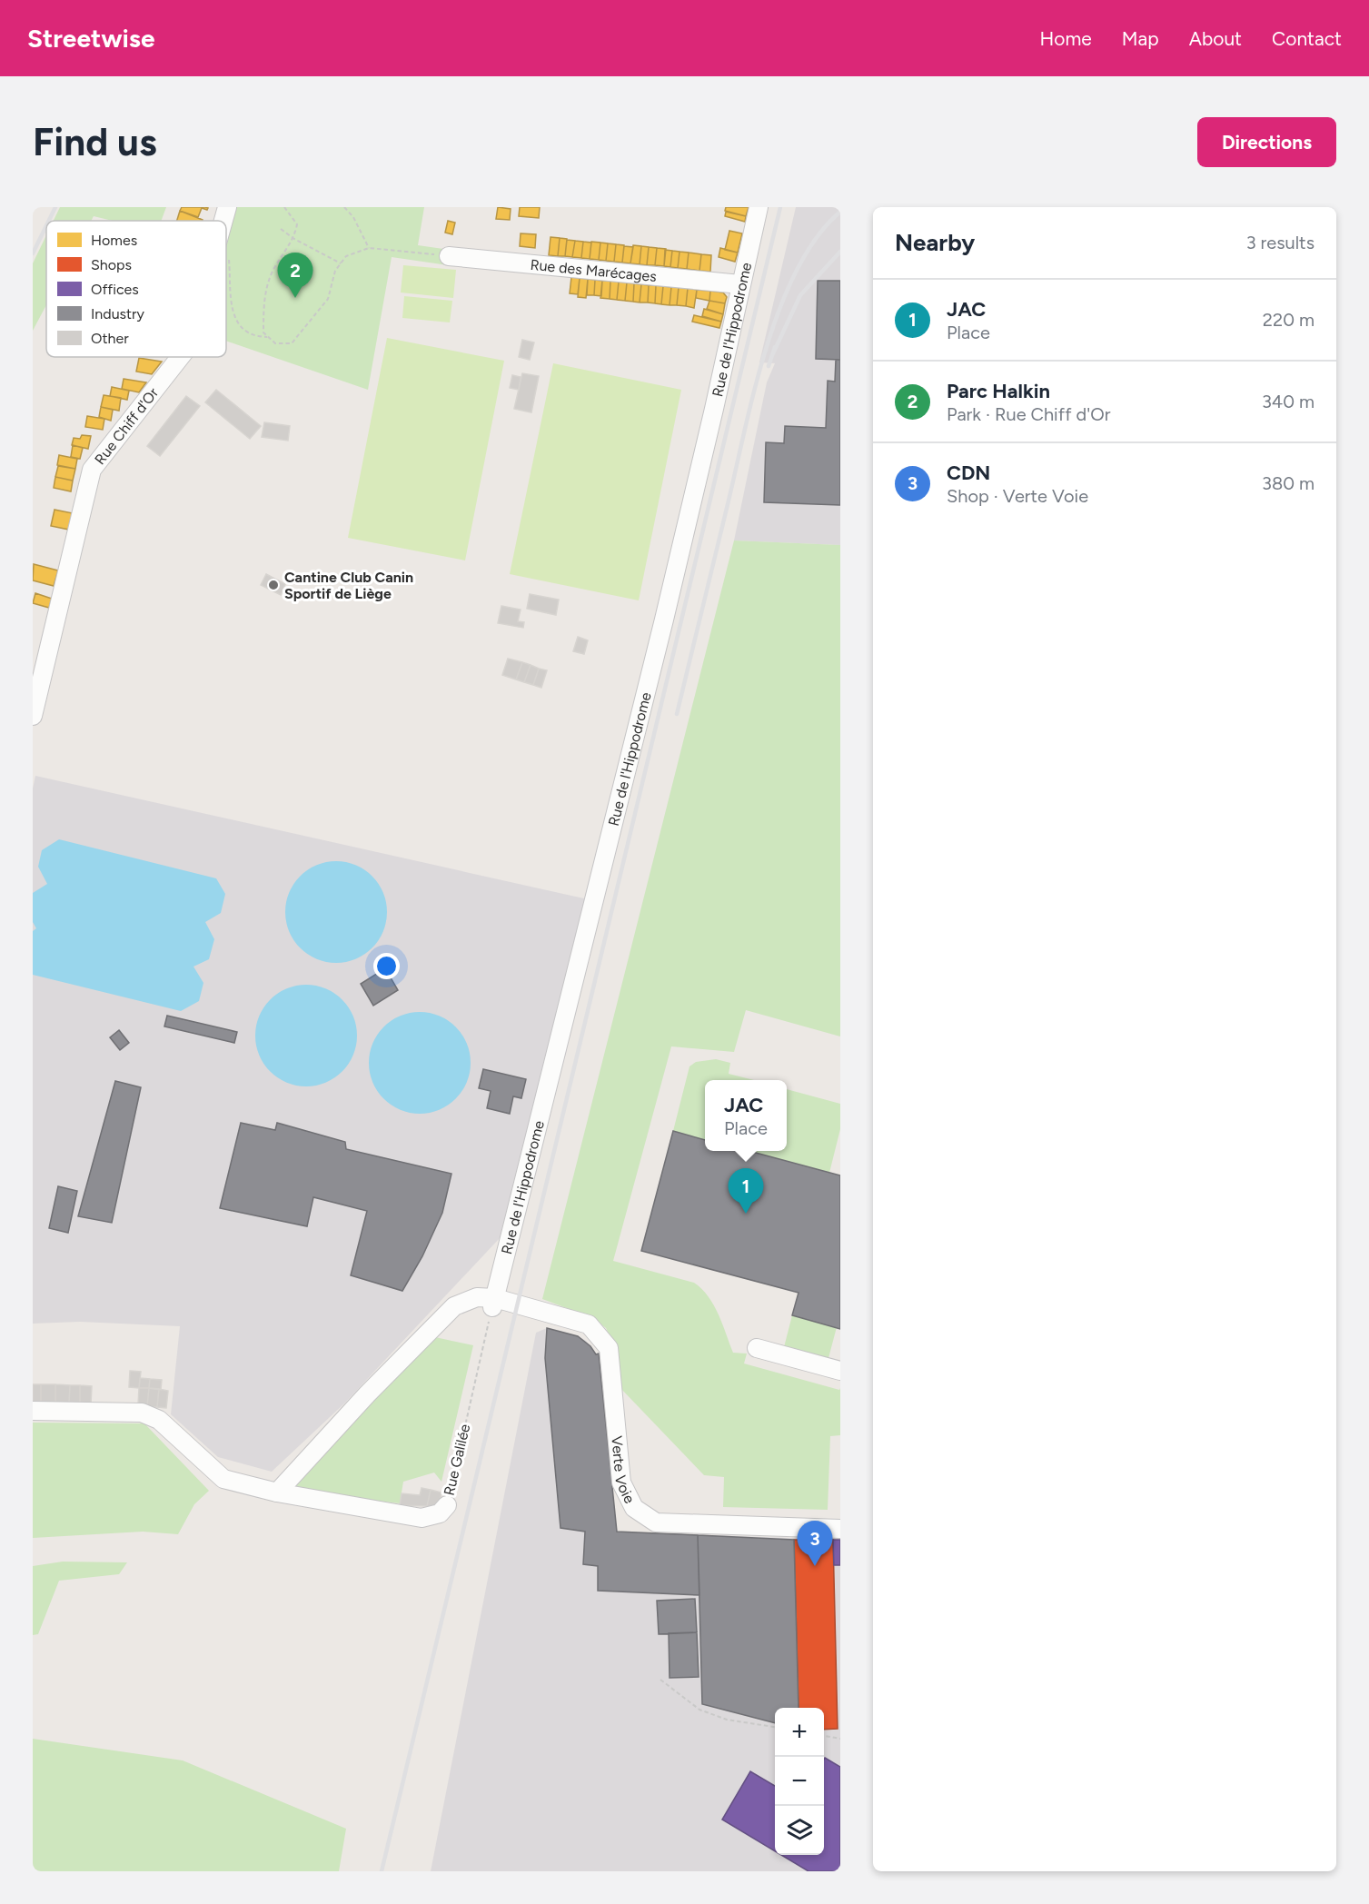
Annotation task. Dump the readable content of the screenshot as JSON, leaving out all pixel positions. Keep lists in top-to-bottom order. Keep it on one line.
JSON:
{"streets":{"street":["Rue des Marécages","Rue de l'Hippodrome","Rue Chiff d'Or","Rue Galilée","Verte Voie"]},"crossings":[["Rue des Marécages","Rue de l'Hippodrome"],["Rue de l'Hippodrome","Rue Galilée"],["Rue de l'Hippodrome","Verte Voie"],["Rue Galilée","Verte Voie"]],"places":["Cantine Club Canin Sportif de Liège"],"legend":["Homes","Shops","Offices","Industry","Other"],"page":{"header":"Streetwise","nav":["Home","Map","About","Contact"],"buttons":"Directions","title":"Find us","heading":["Nearby","3 results"],"pins":["2","1","3"],"list":[{"mark":"1","name":"JAC","note":"Place","value":"220 m"},{"mark":"2","name":"Parc Halkin","note":"Park · Rue Chiff d'Or","value":"340 m"},{"mark":"3","name":"CDN","note":"Shop · Verte Voie","value":"380 m"}],"popup":["JAC","Place"],"map_buttons":["+","−"]}}
